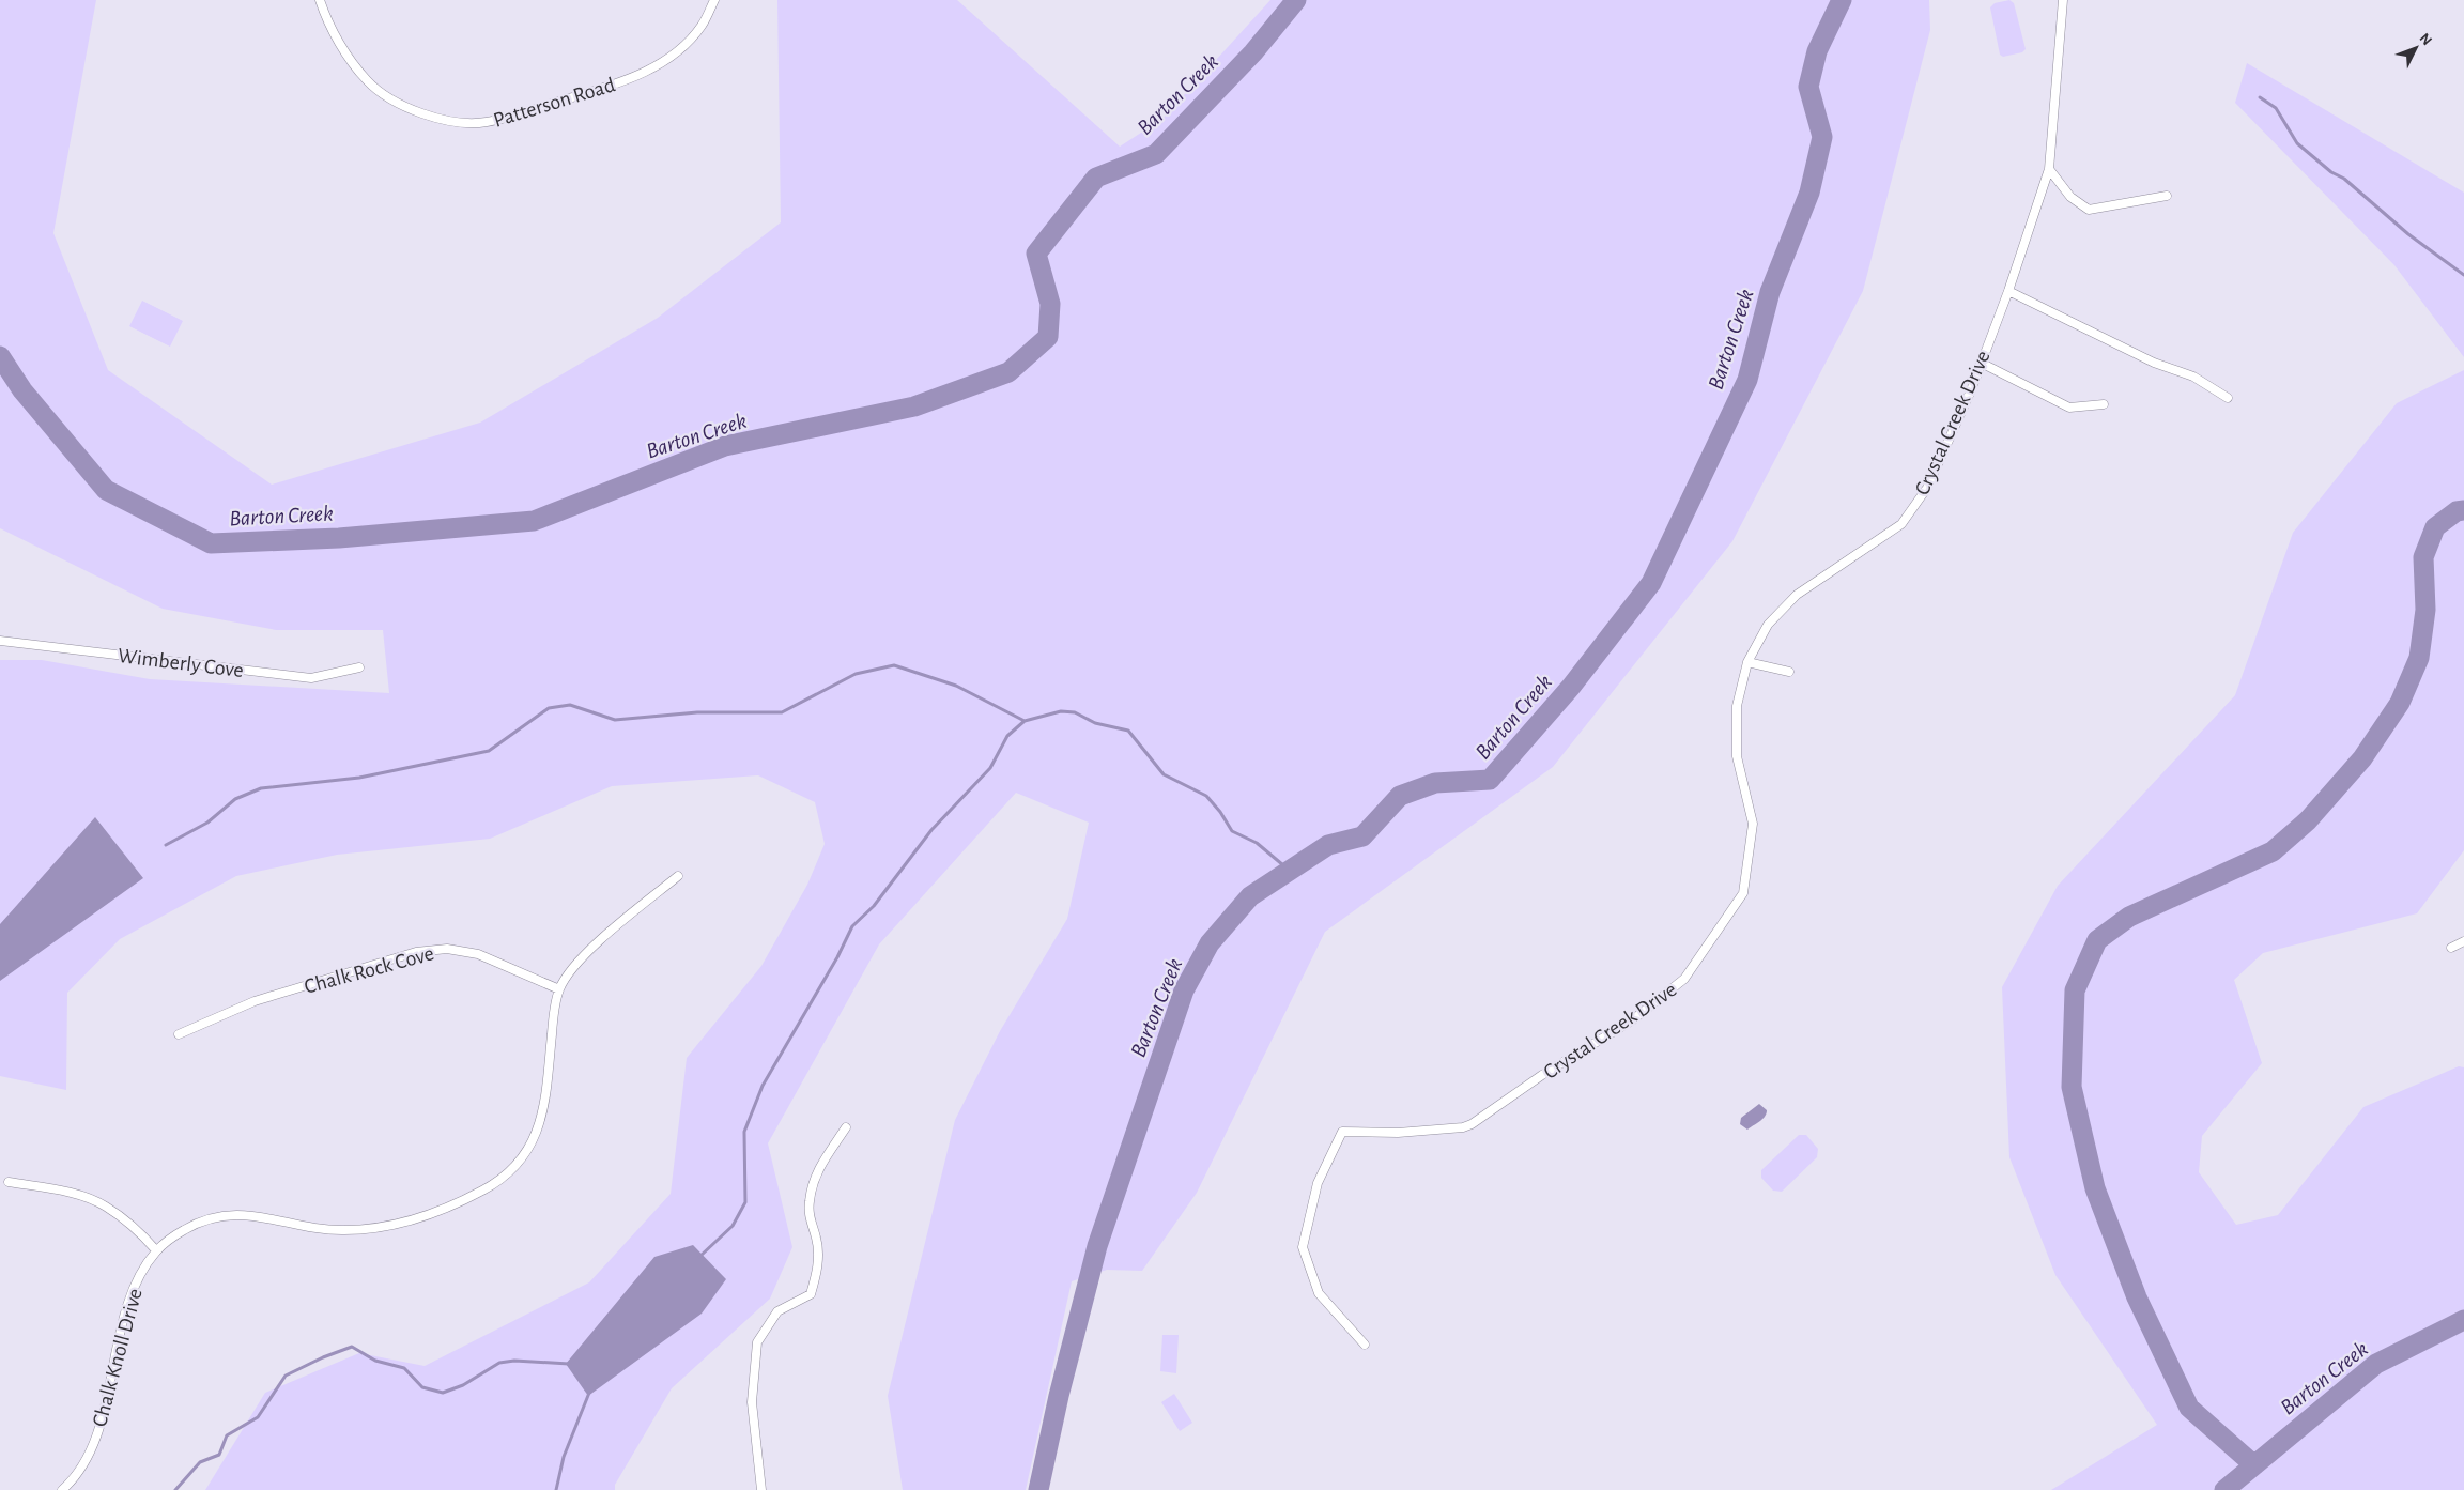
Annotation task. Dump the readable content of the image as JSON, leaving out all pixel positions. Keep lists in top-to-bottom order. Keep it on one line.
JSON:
{"streets":{"street":["Patterson Road","Crystal Creek Drive","Wimberly Cove","Chalk Rock Cove","Chalk Knoll Drive"]},"crossings":[["Chalk Rock Cove","Chalk Knoll Drive"]],"water":["Barton Creek"],"north":"top right"}
